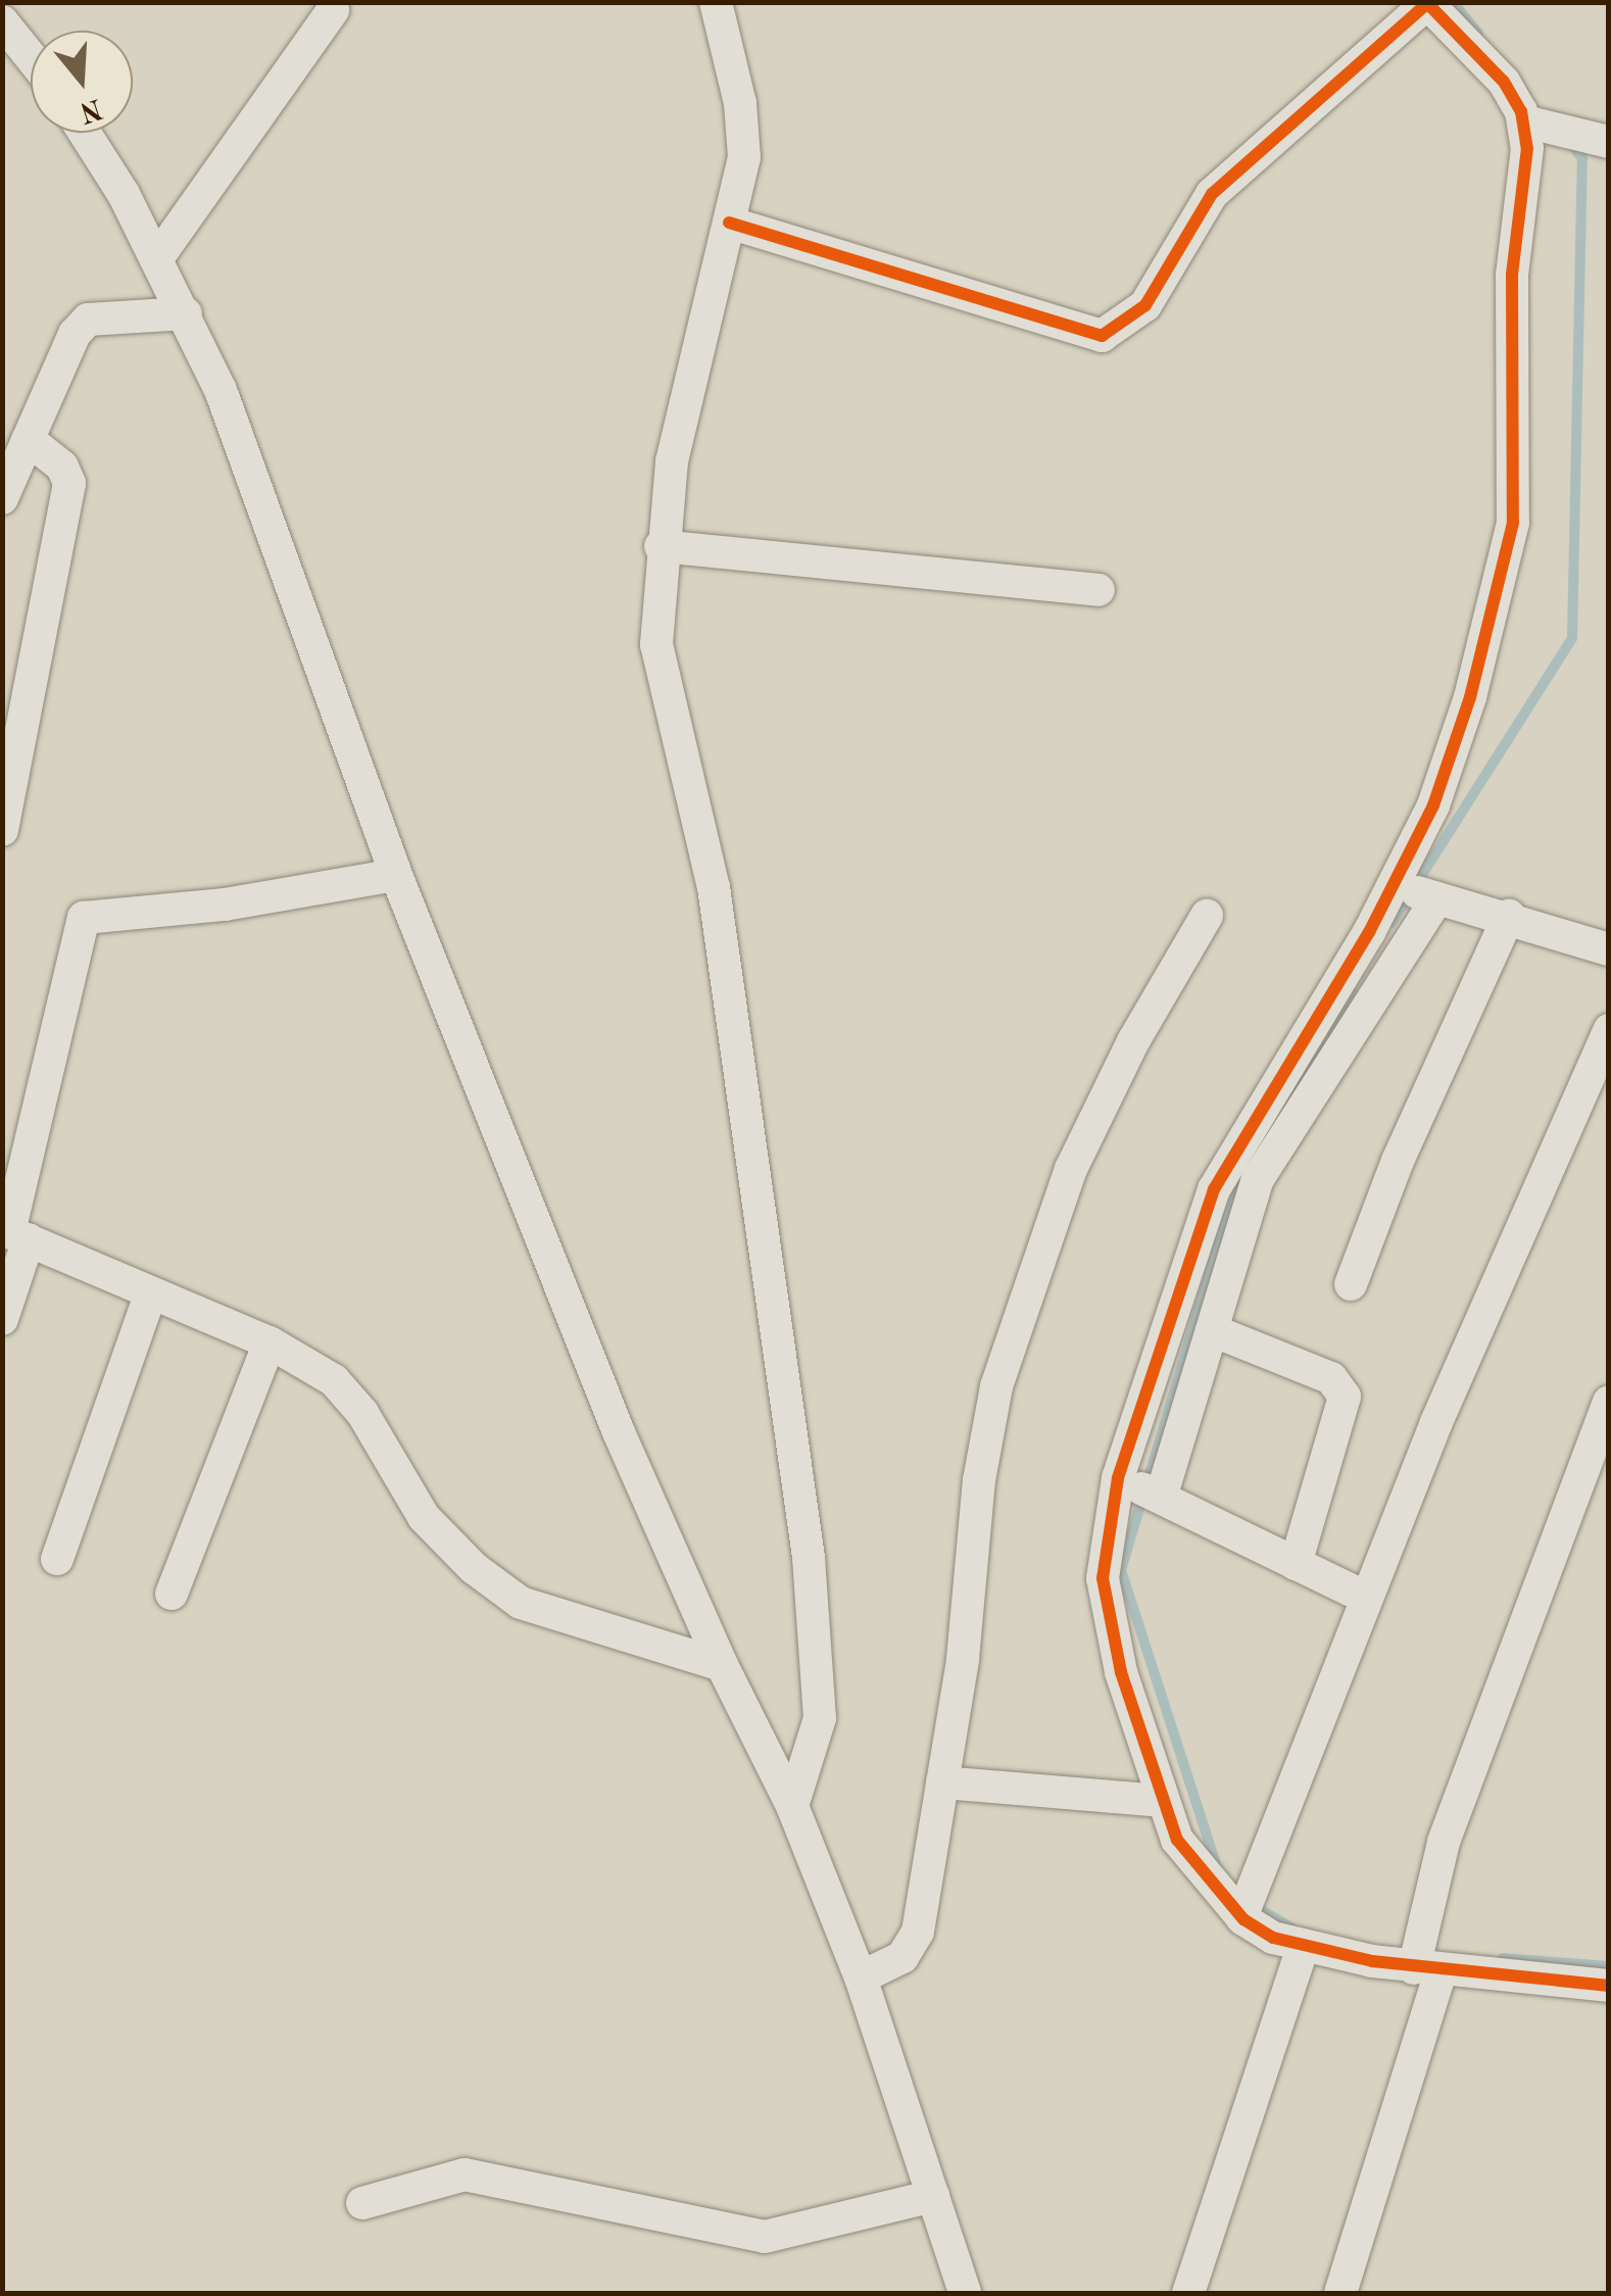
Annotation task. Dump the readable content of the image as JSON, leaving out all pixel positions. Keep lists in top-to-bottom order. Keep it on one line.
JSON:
{"north":"bottom"}
